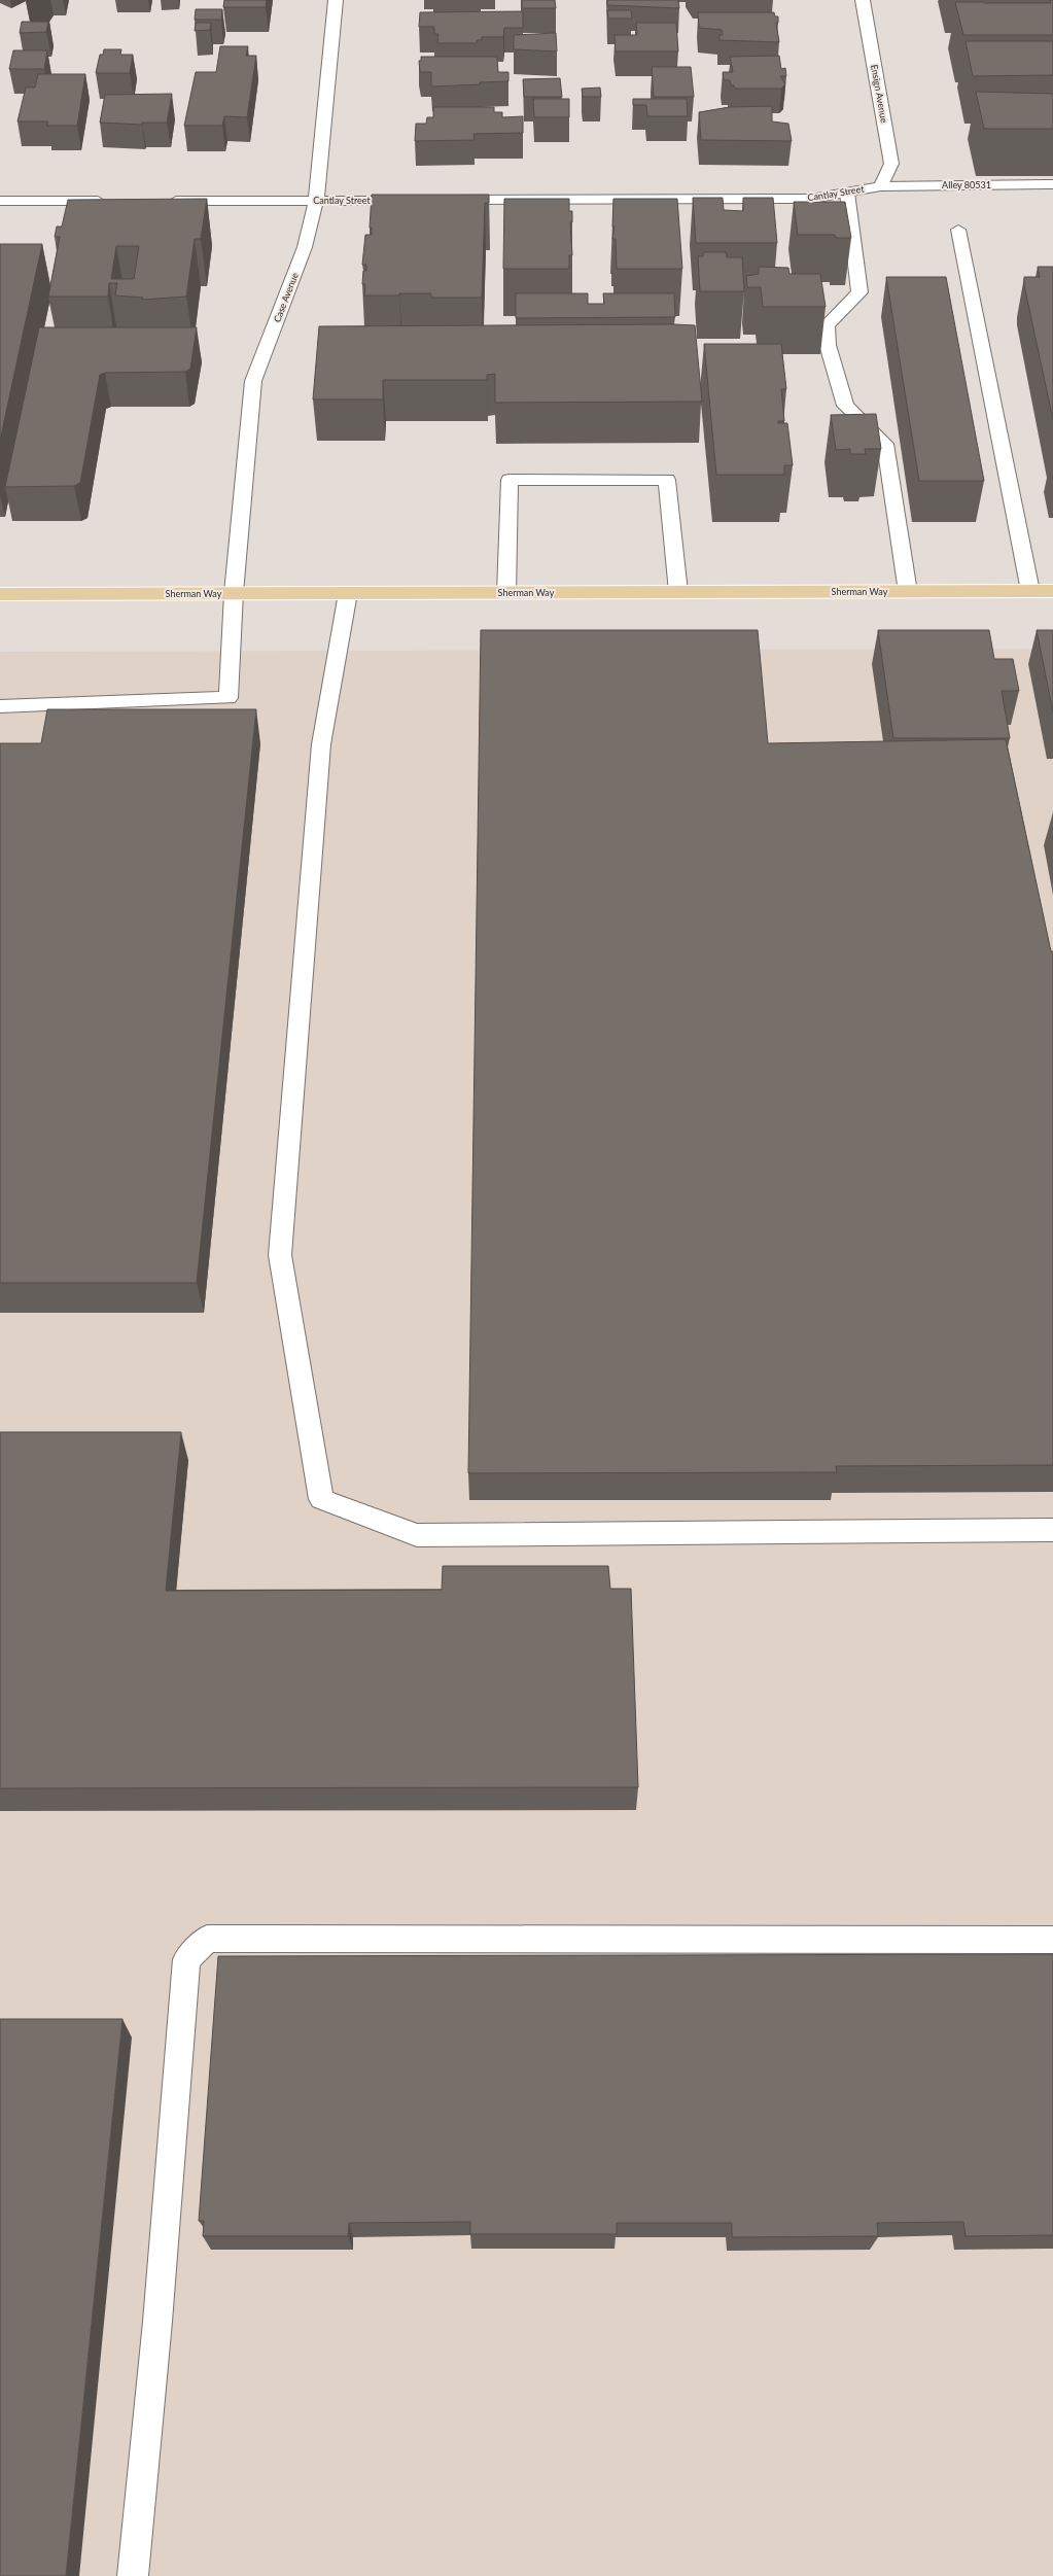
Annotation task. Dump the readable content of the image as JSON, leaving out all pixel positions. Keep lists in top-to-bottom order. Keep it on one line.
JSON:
{"streets":{"main road":["Sherman Way"],"street":["Ensign Avenue","Alley 80531","Cantlay Street","Case Avenue"]},"crossings":[["Ensign Avenue","Alley 80531"],["Ensign Avenue","Cantlay Street"],["Alley 80531","Cantlay Street"],["Cantlay Street","Case Avenue"],["Case Avenue","Sherman Way"]]}
